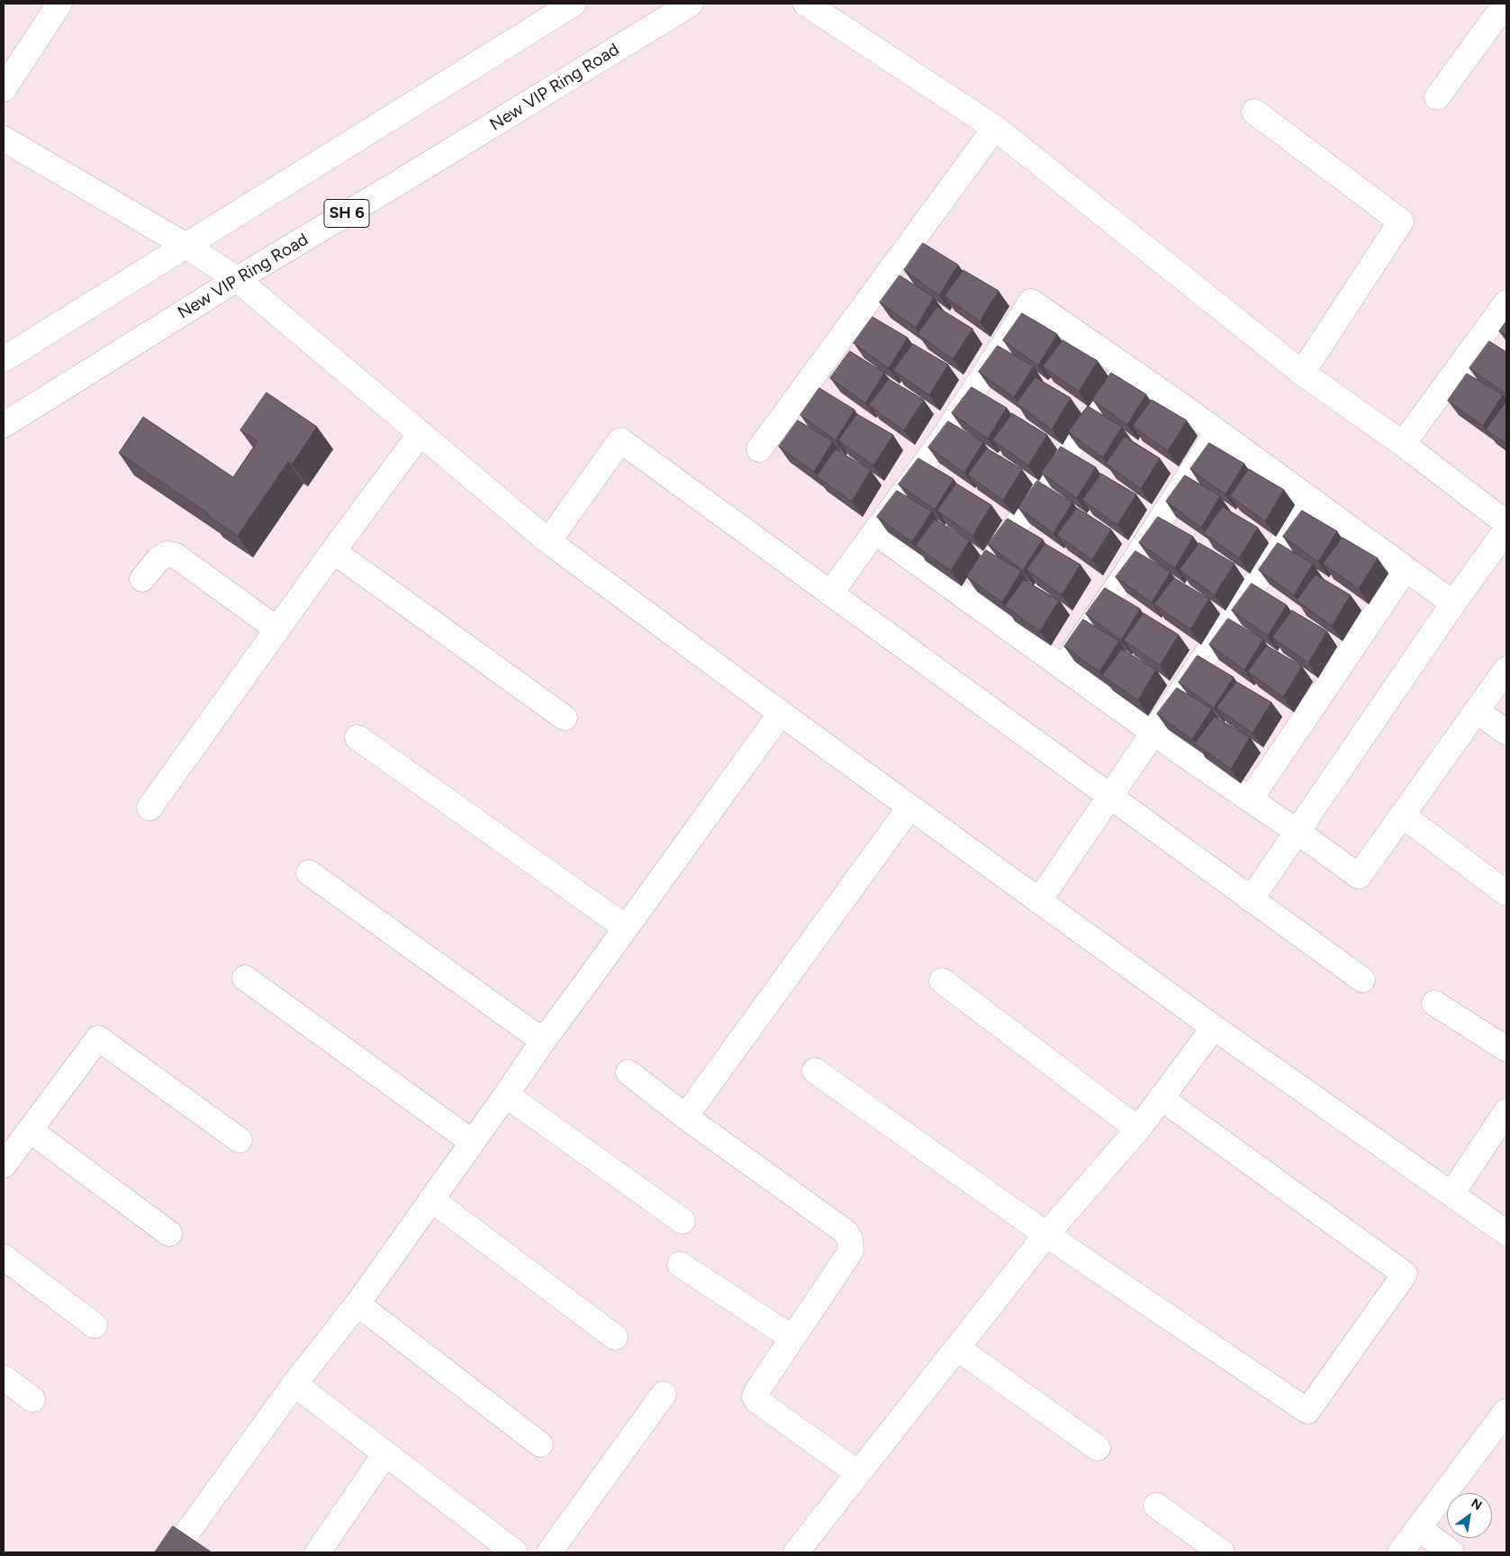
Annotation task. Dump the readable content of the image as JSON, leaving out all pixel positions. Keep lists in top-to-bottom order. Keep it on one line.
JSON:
{"streets":{"street":["New VIP Ring Road","SH 6"]},"north":"top right"}
